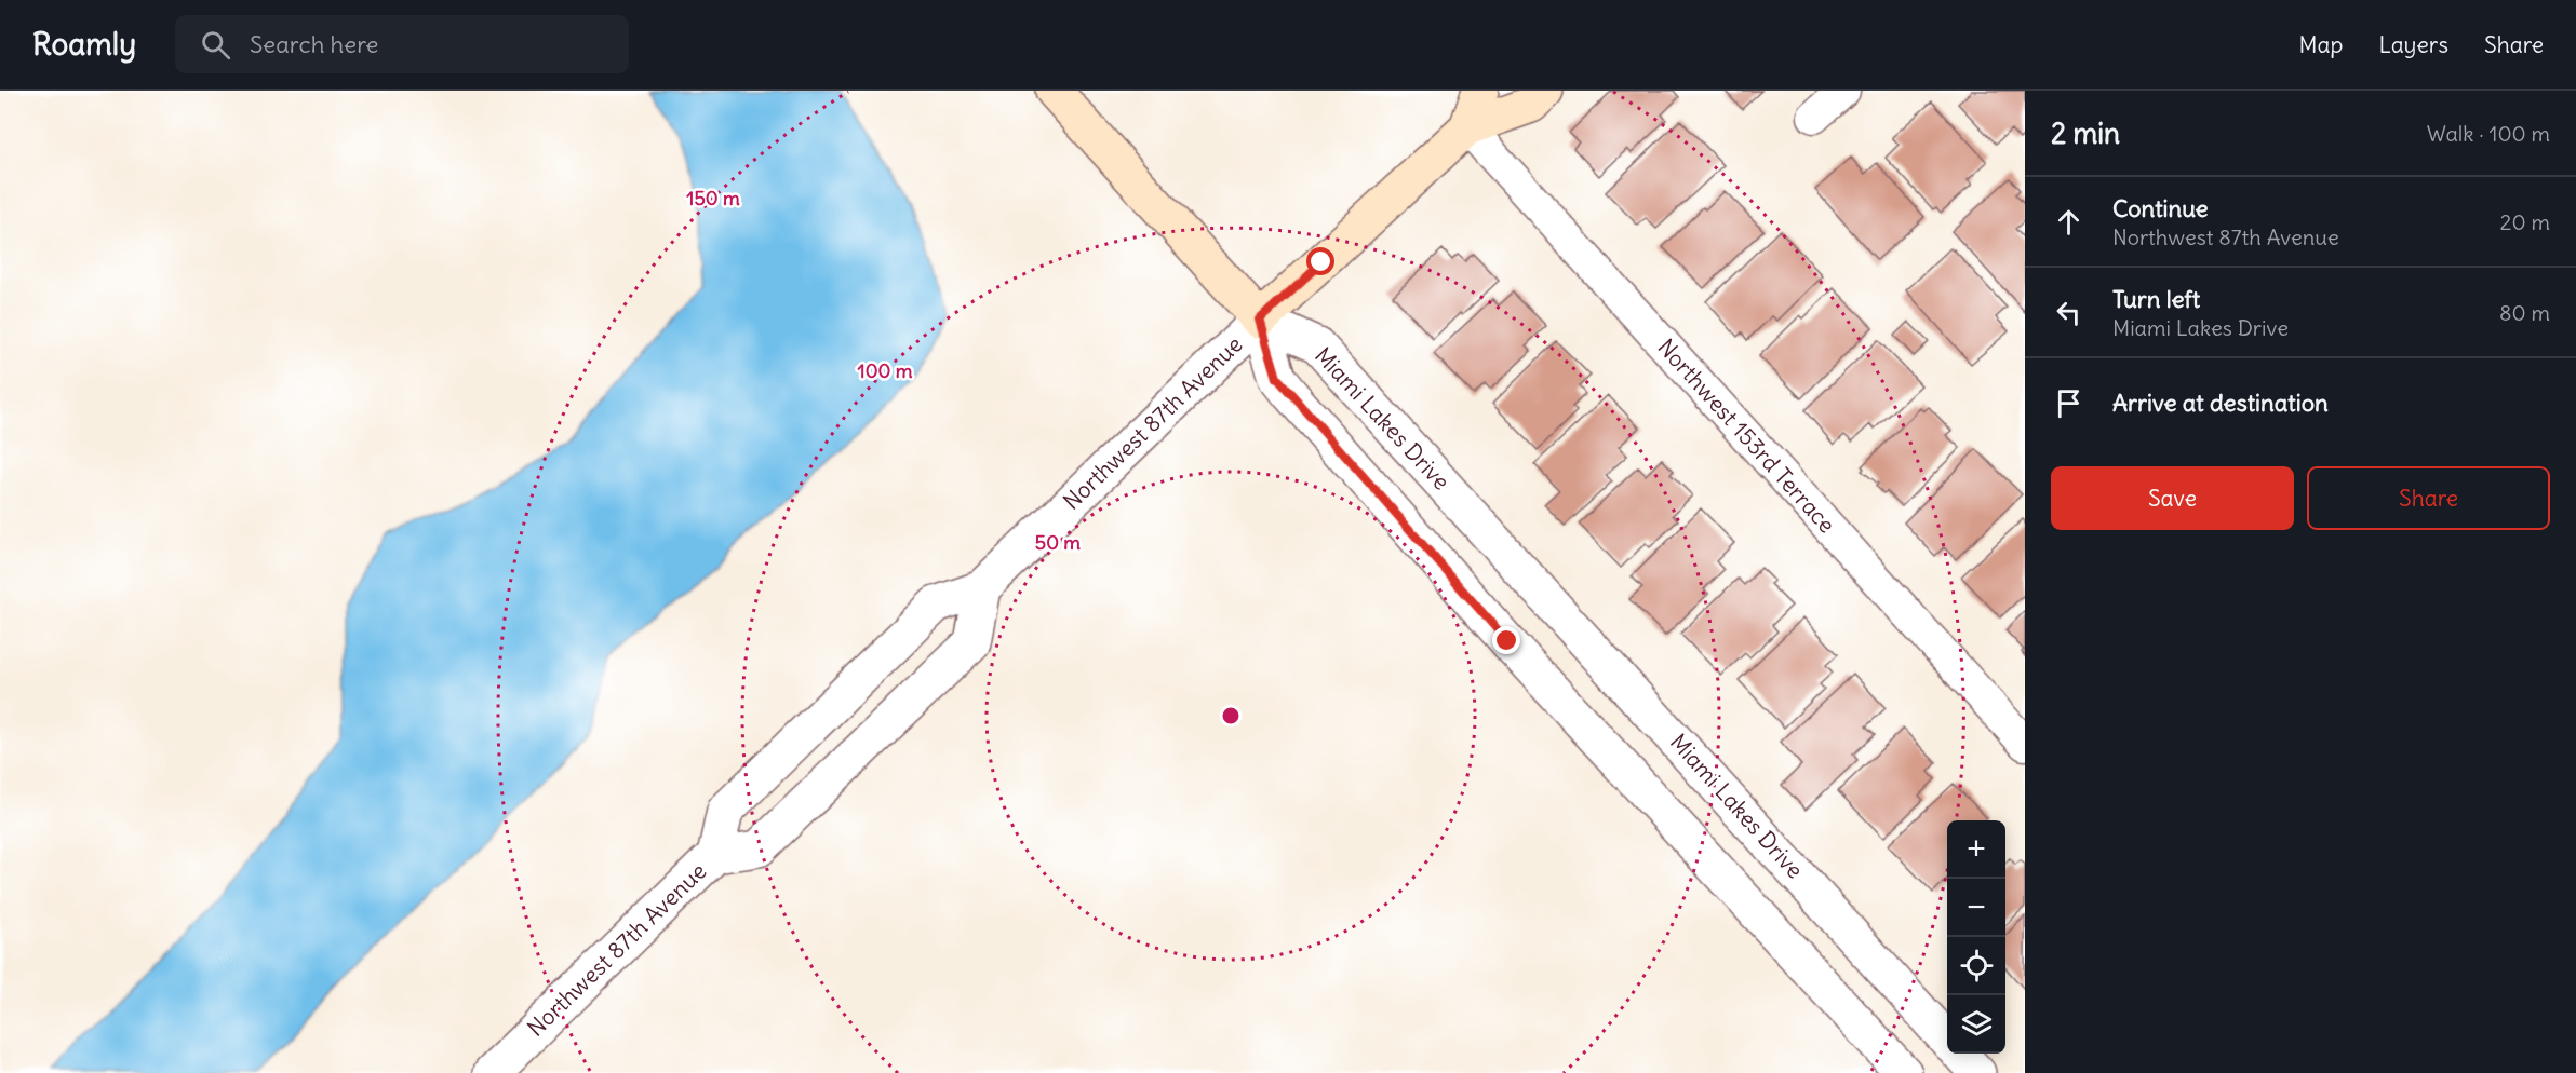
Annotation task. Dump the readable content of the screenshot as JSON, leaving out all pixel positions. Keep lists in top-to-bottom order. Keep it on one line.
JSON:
{"streets":{"main road":["Northwest 87th Avenue"],"street":["Miami Lakes Drive","Northwest 153rd Terrace"]},"crossings":[["Miami Lakes Drive","Northwest 87th Avenue"],["Northwest 87th Avenue","Northwest 153rd Terrace"]],"page":{"header":"Roamly","search":"Search here","nav":["Map","Layers","Share"],"heading":["2 min","Walk · 100 m"],"list":[["Continue","Northwest 87th Avenue","20 m"],["Turn left","Miami Lakes Drive","80 m"],"Arrive at destination"],"buttons":["Save","Share"],"map_buttons":["+","−"]},"rings":["150 m","100 m","50 m"]}
